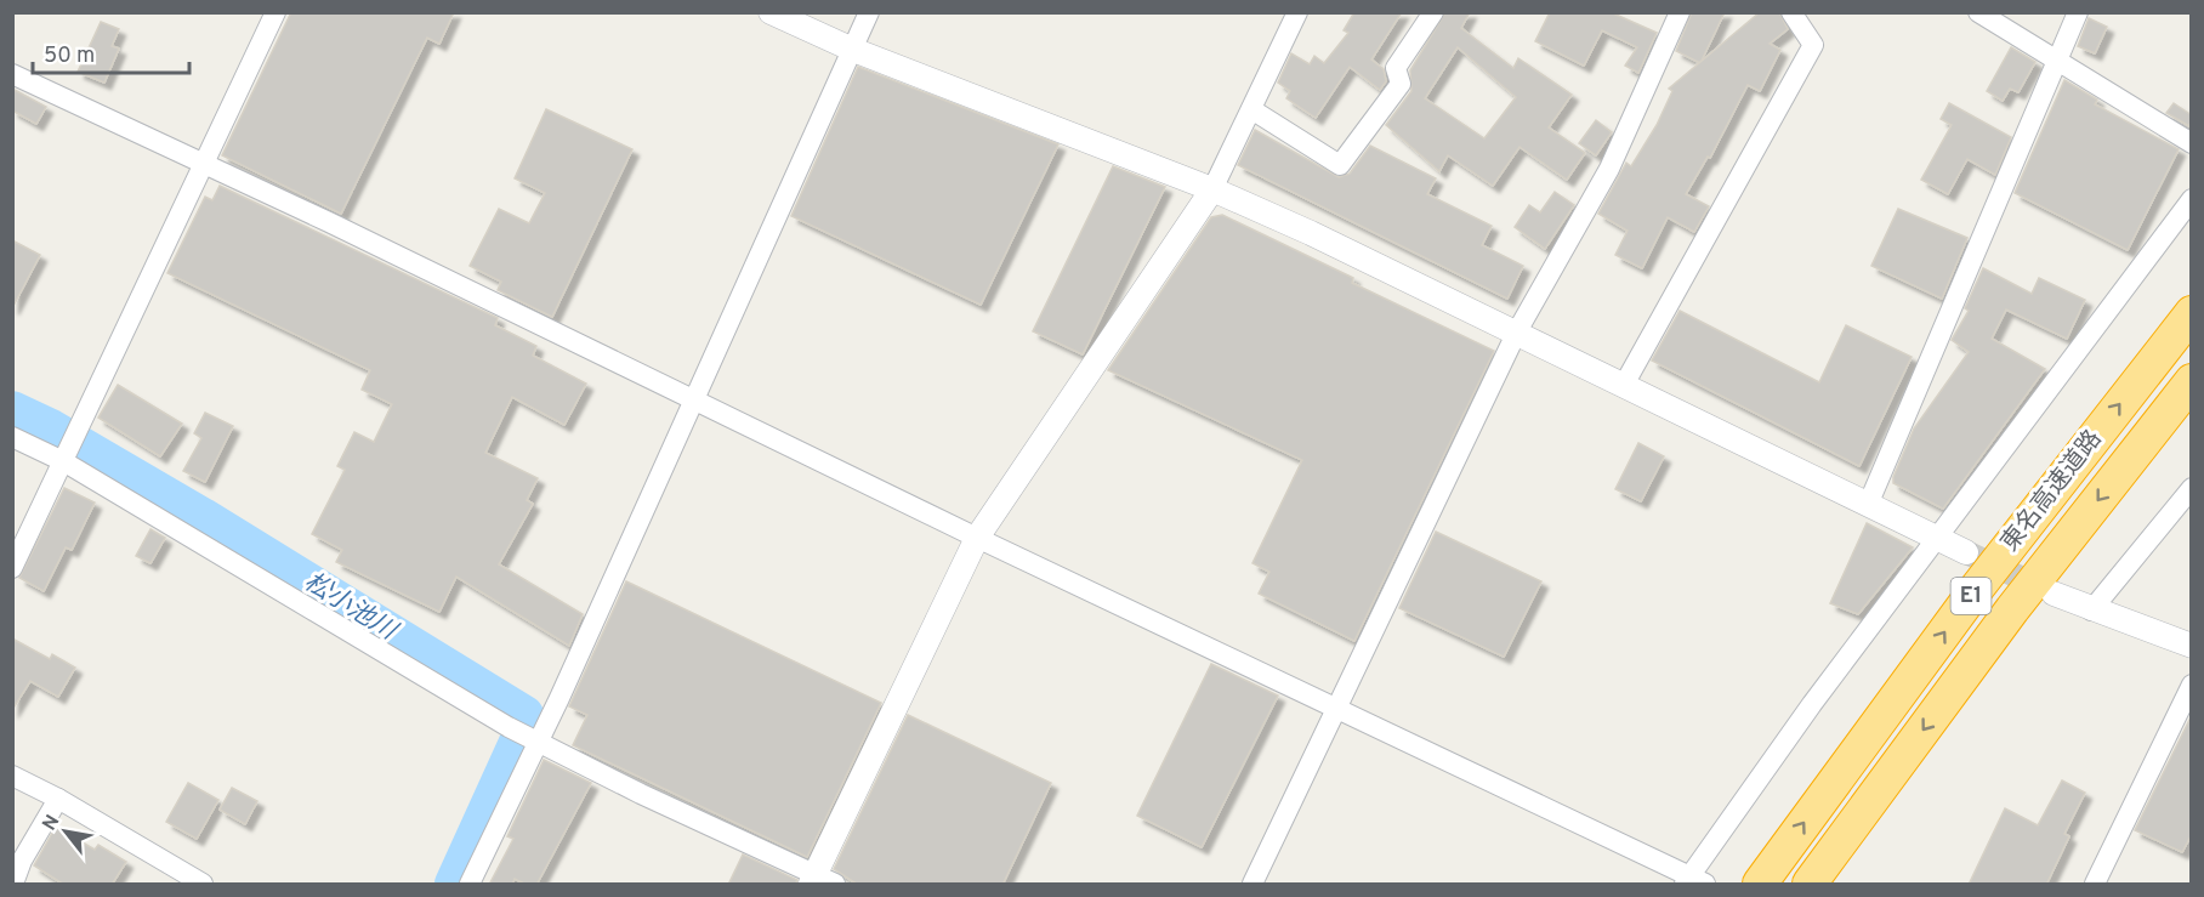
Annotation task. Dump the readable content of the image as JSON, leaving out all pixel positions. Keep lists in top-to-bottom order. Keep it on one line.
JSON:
{"streets":{"highway":["東名高速道路","E1"]},"water":["松小池川"],"scale_bar":"50 m","north":"top left"}
